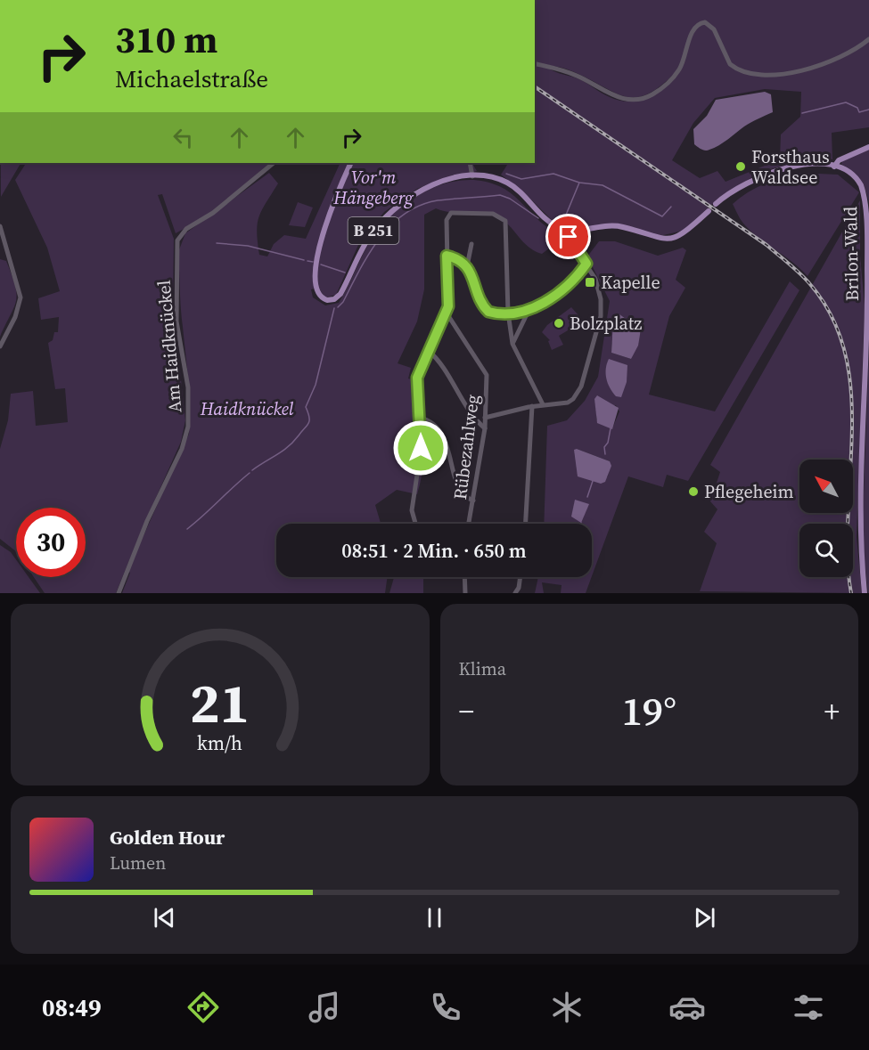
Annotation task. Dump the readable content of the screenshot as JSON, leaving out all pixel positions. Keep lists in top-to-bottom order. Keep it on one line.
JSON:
{"streets":{"main road":["B 251","Brilon-Wald"],"street":["Am Haidknückel","Rübezahlweg"]},"parks":["Vor'm Hängeberg","Haidknückel"],"places":{"other":["Forsthaus Waldsee","Bolzplatz","Pflegeheim"],"transit":["Kapelle"]},"north":"top left","page":{"turn":["310 m","Michaelstraße"],"limit":"30","trip":"08:51 · 2 Min. · 650 m","tile":"Klima","heat":["−","19°","+"],"song":["Golden Hour","Lumen"],"tabs":"08:49","gauge":["21","km/h"]}}
